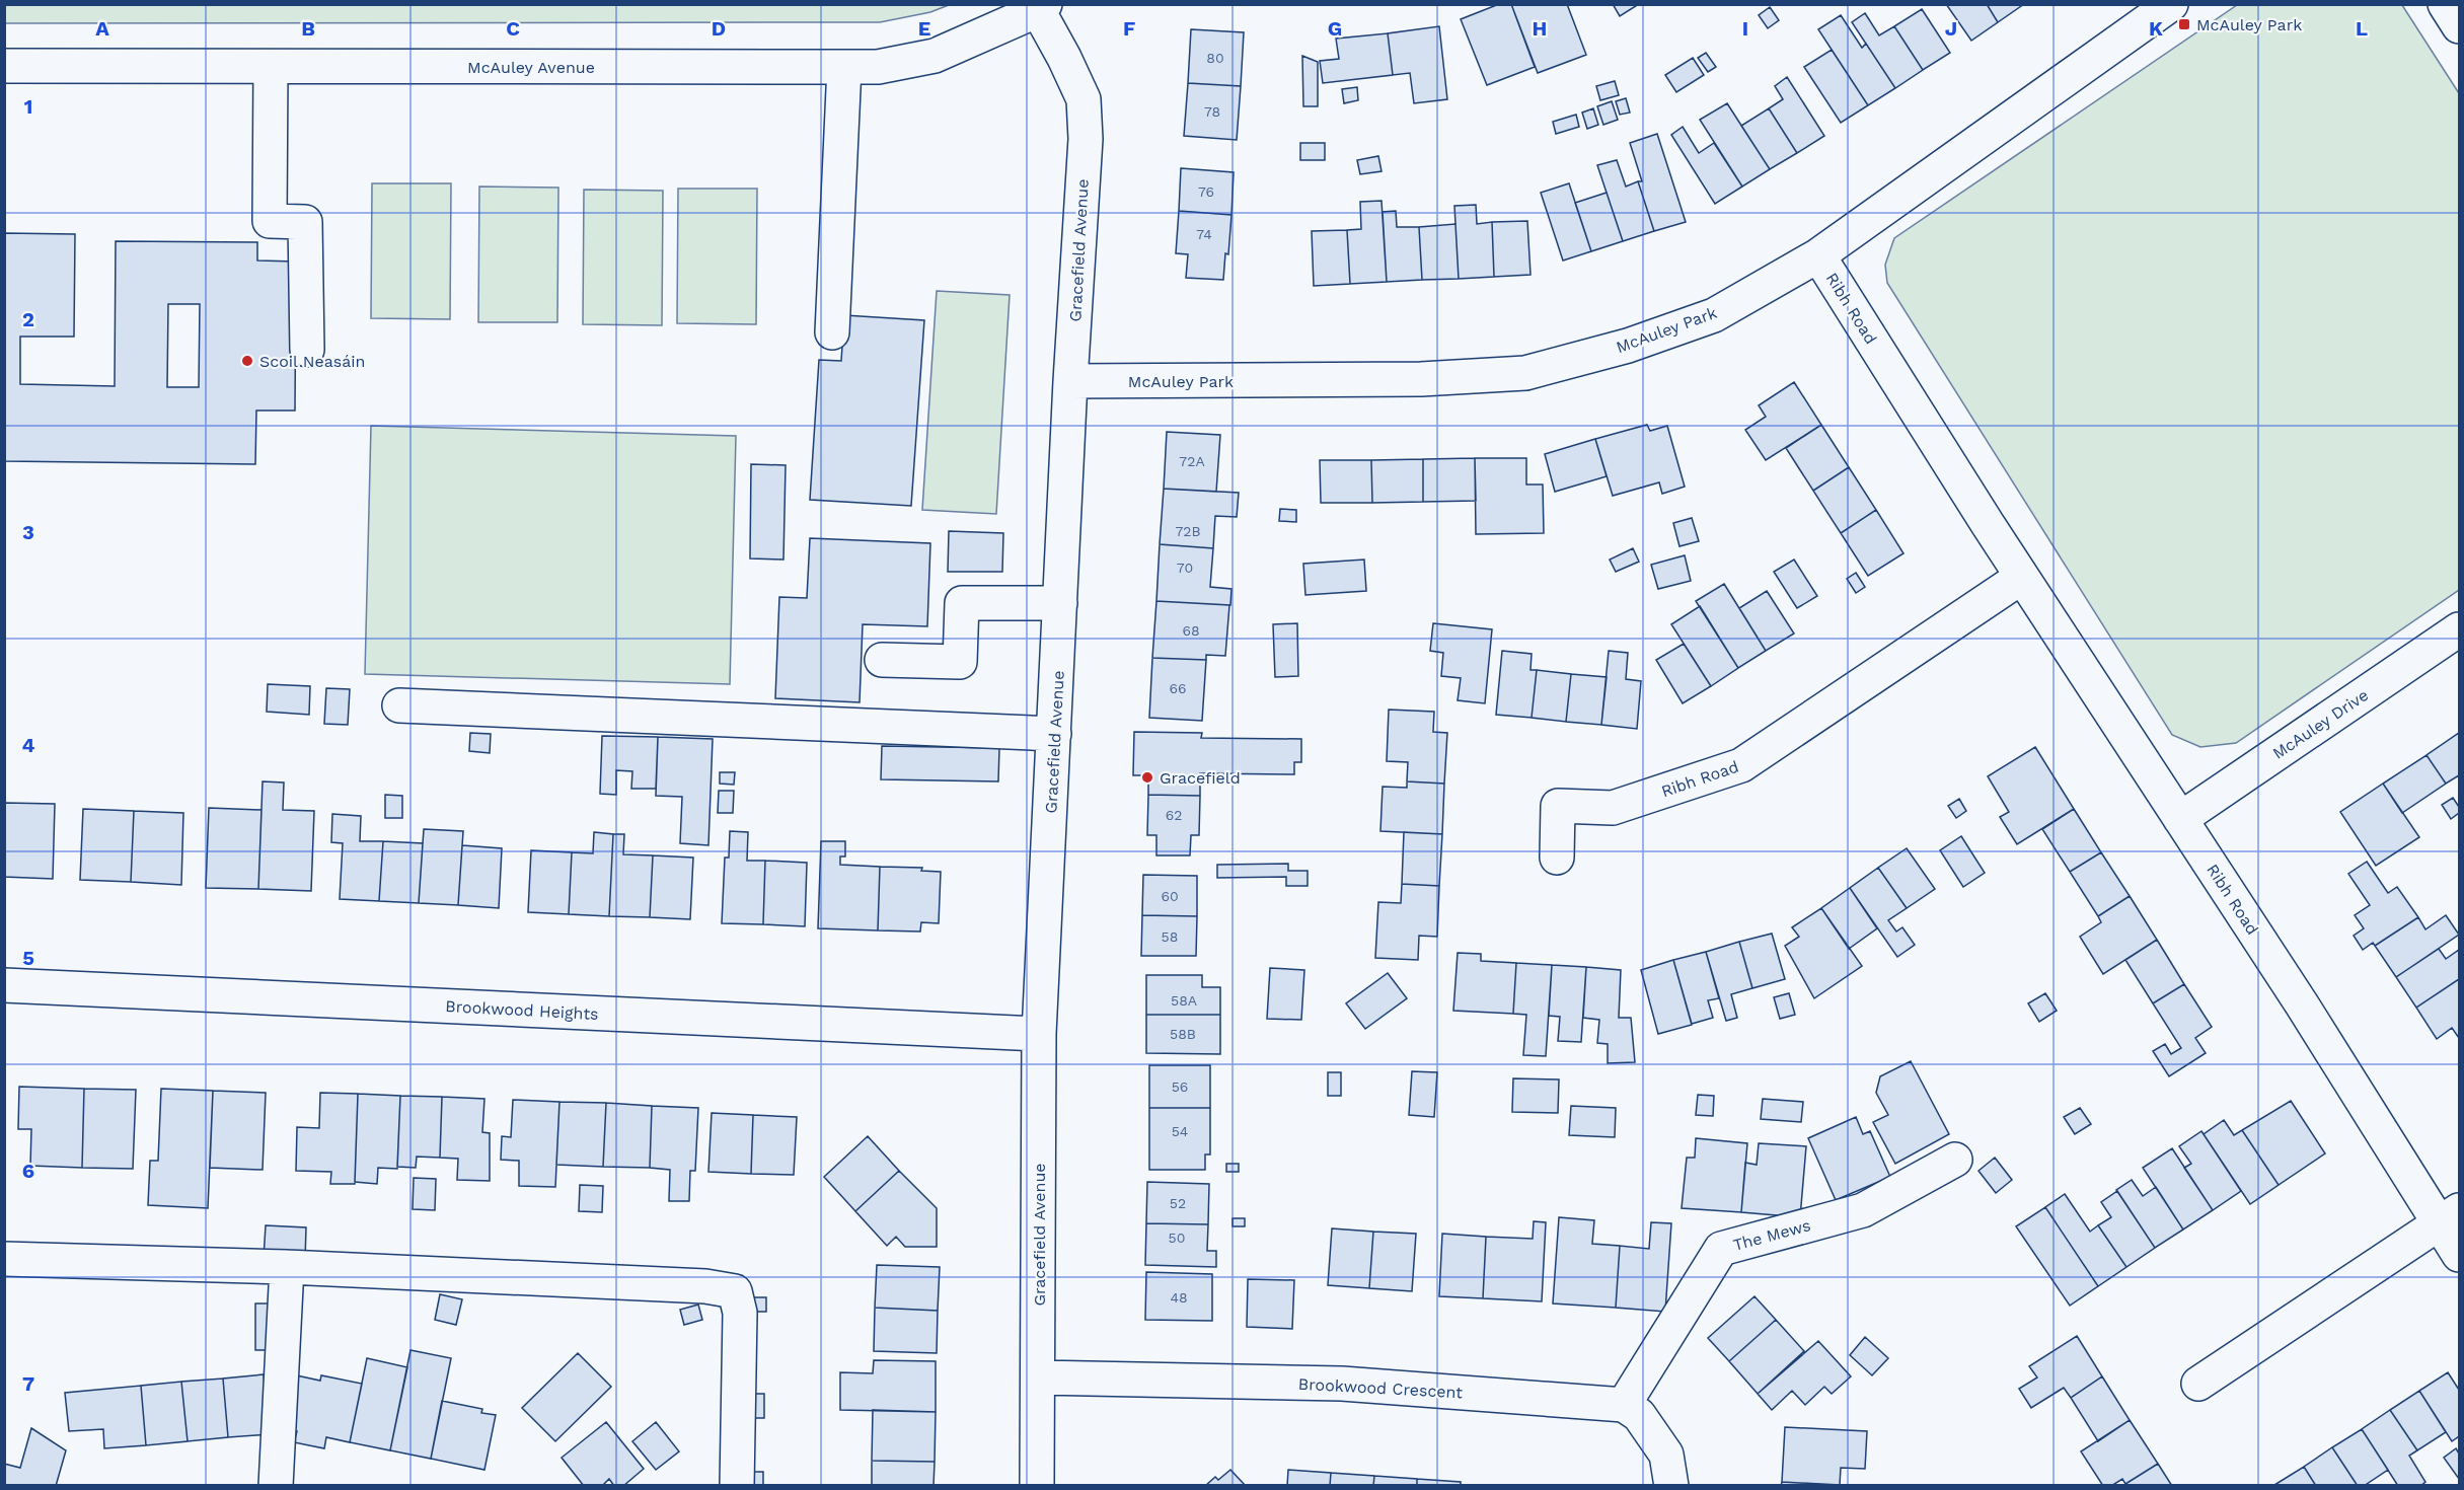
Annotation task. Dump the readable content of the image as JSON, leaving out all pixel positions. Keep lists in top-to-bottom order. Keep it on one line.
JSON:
{"streets":{"street":["McAuley Avenue","Gracefield Avenue","Ribh Road","McAuley Park","McAuley Drive","Brookwood Heights","The Mews","Brookwood Crescent"]},"crossings":[["McAuley Avenue","Gracefield Avenue"],["Gracefield Avenue","McAuley Park"],["Gracefield Avenue","Brookwood Heights"],["Gracefield Avenue","Brookwood Crescent"],["Ribh Road","McAuley Park"],["Ribh Road","McAuley Drive"],["The Mews","Brookwood Crescent"]],"places":{"transit":["McAuley Park"],"other":["Scoil Neasáin","Gracefield"]},"house_numbers":["80","78","76","74","72A","72B","70","68","66","62","60","58","58A","58B","56","54","52","50","48"],"grid":{"columns":["A","B","C","D","E","F","G","H","I","J","K","L"],"rows":["1","2","3","4","5","6","7"]}}
